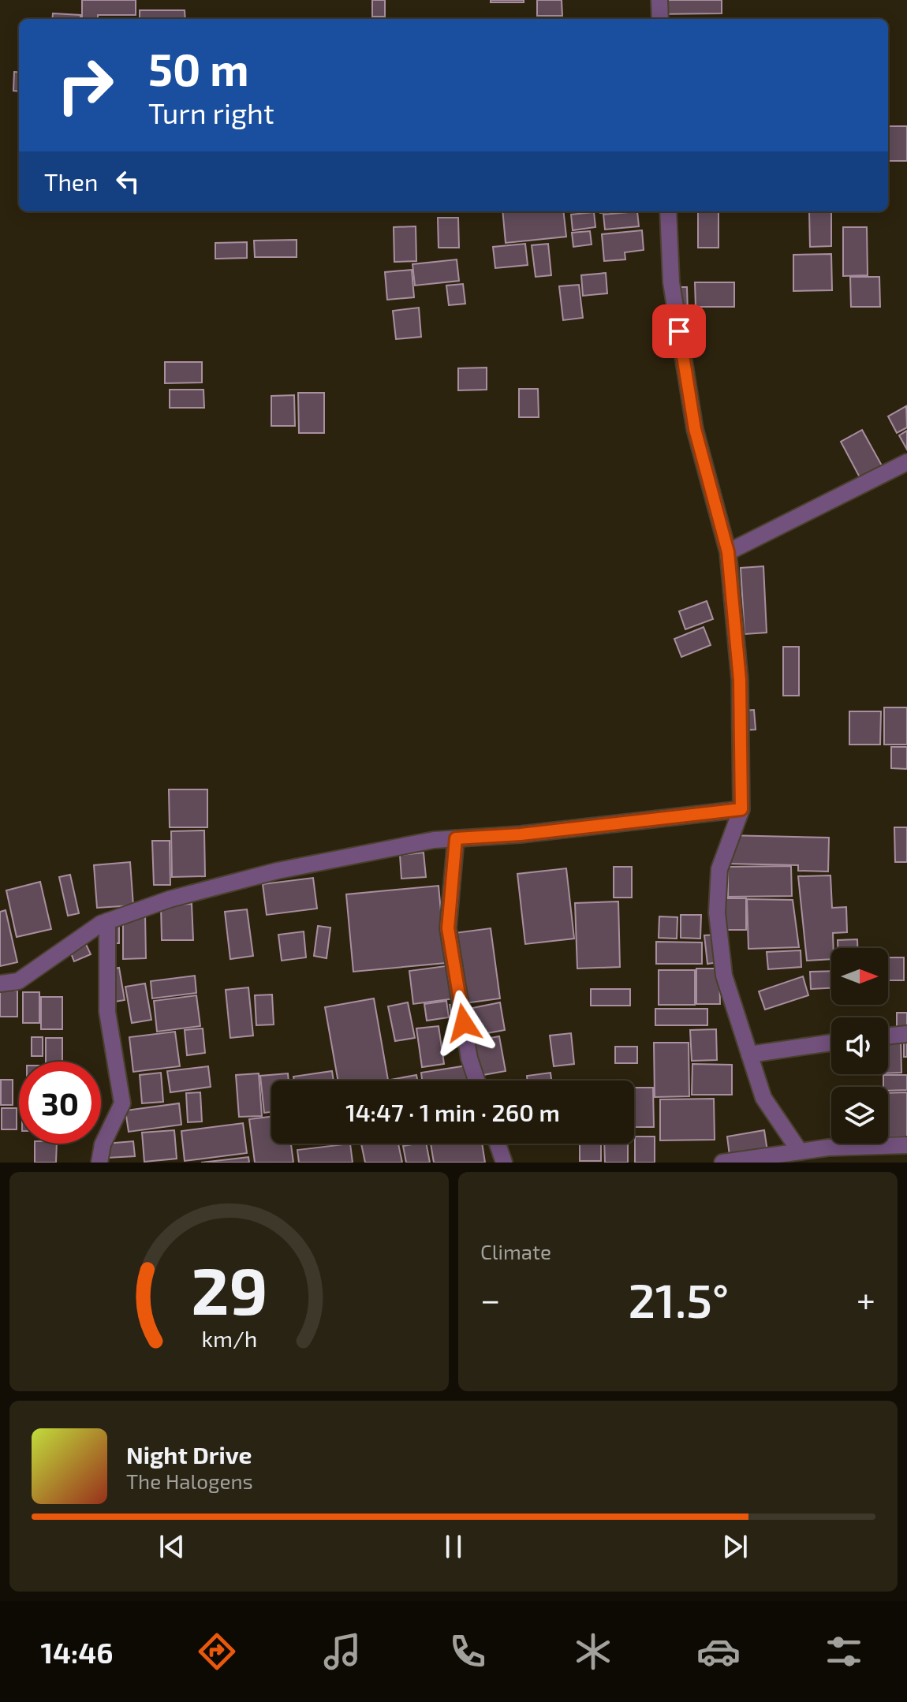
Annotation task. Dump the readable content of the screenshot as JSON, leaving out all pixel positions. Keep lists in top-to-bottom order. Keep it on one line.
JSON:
{"north":"right","page":{"turn":["50 m","Turn right"],"then":"Then","limit":"30","trip":"14:47 · 1 min · 260 m","tile":"Climate","heat":["−","21.5°","+"],"song":["Night Drive","The Halogens"],"tabs":"14:46","gauge":["29","km/h"]}}
